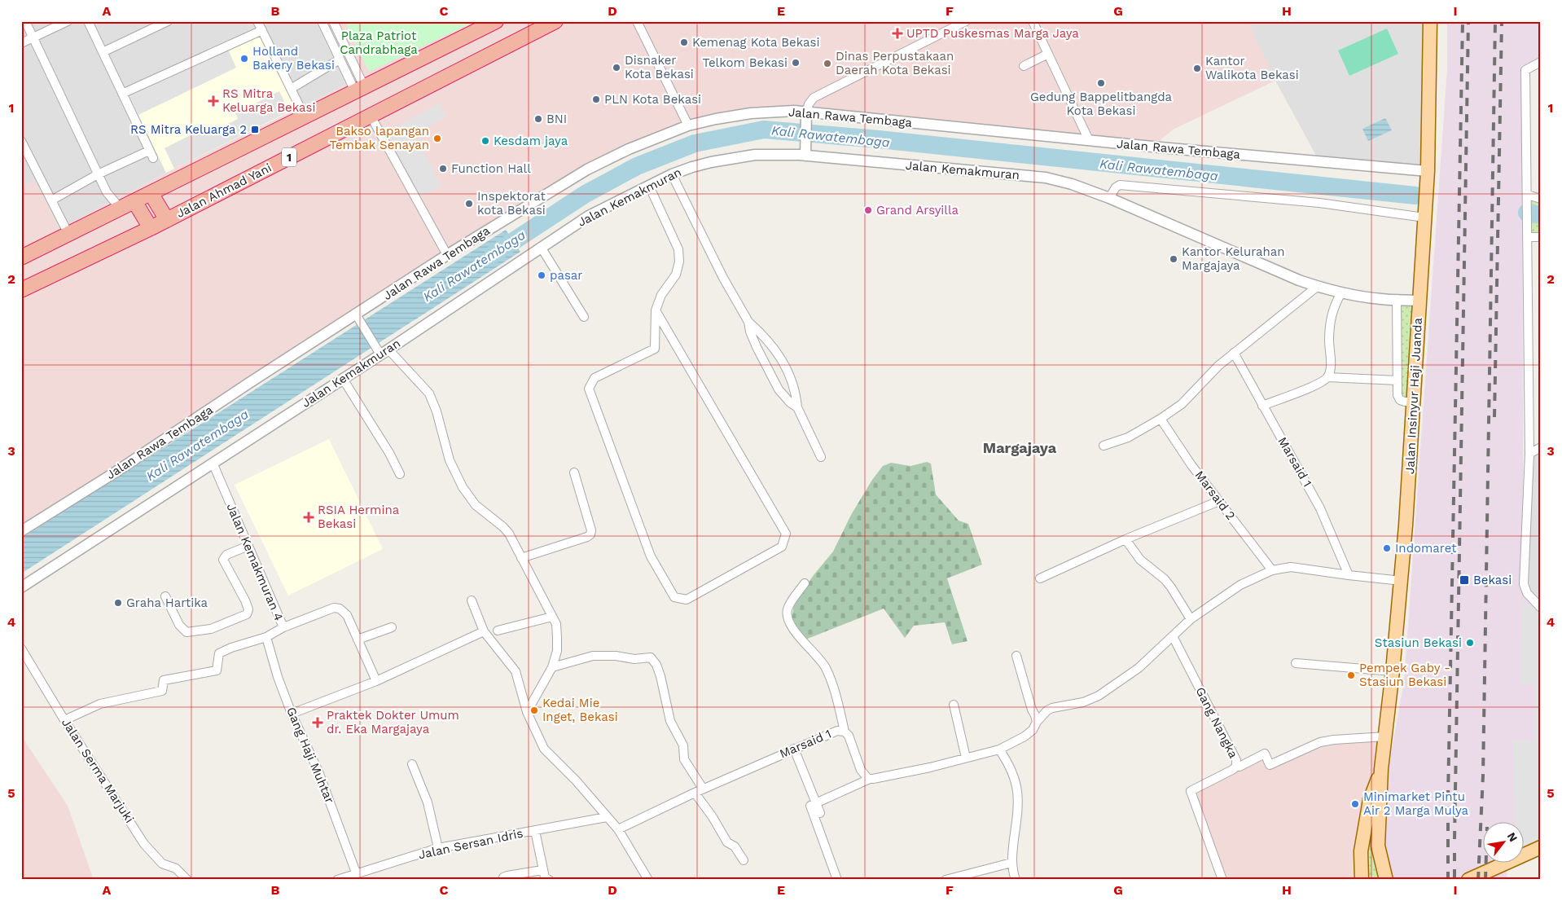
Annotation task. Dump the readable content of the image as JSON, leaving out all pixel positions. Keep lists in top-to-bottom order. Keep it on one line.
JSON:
{"streets":{"highway":["1","Jalan Ahmad Yani"],"main road":["Jalan Insinyur Haji Juanda"],"street":["Jalan Rawa Tembaga","Jalan Kemakmuran","Marsaid 1","Marsaid 2","Jalan Kemakmuran 4","Gang Nangka","Gang Haji Muhtar","Jalan Serma Marjuki","Jalan Sersan Idris"]},"crossings":[["Jalan Rawa Tembaga","Jalan Insinyur Haji Juanda"],["Jalan Kemakmuran","Jalan Insinyur Haji Juanda"],["Jalan Kemakmuran","Jalan Kemakmuran 4"],["Gang Haji Muhtar","Jalan Sersan Idris"]],"districts":["Margajaya"],"water":["Kali Rawatembaga"],"parks":["Plaza Patriot Candrabhaga"],"places":{"health":["UPTD Puskesmas Marga Jaya","RS Mitra Keluarga Bekasi","RSIA Hermina Bekasi","Praktek Dokter Umum dr. Eka Margajaya"],"other":["Kemenag Kota Bekasi","Holland Bakery Bekasi","Telkom Bekasi","Dinas Perpustakaan Daerah Kota Bekasi","Disnaker Kota Bekasi","Kantor Walikota Bekasi","Gedung Bappelitbangda Kota Bekasi","PLN Kota Bekasi","BNI","Bakso lapangan Tembak Senayan","Kesdam jaya","Function Hall","Inspektorat kota Bekasi","Grand Arsyilla","Kantor Kelurahan Margajaya","pasar","Indomaret","Graha Hartika","Stasiun Bekasi","Pempek Gaby - Stasiun Bekasi","Kedai Mie Inget, Bekasi","Minimarket Pintu Air 2 Marga Mulya"],"transit":["RS Mitra Keluarga 2","Bekasi"]},"north":"top right","grid":{"columns":["A","B","C","D","E","F","G","H","I"],"rows":["1","2","3","4","5"]}}
